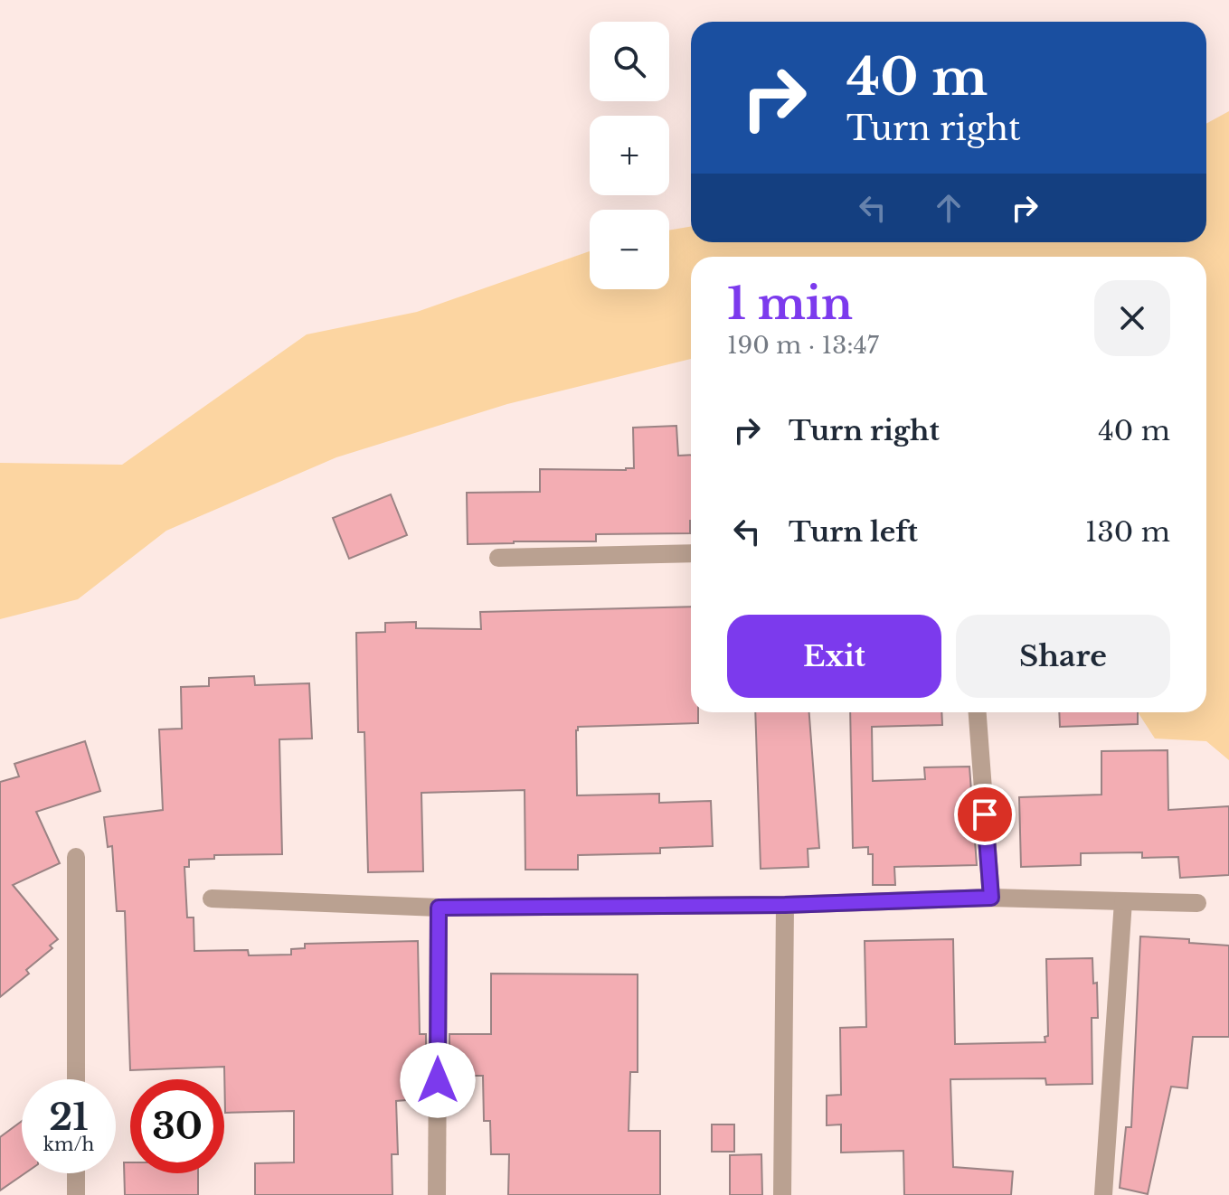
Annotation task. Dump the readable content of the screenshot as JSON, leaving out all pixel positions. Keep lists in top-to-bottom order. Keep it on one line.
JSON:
{"page":{"map_buttons":["+","−"],"turn":["40 m","Turn right"],"heading":["1 min","190 m · 13:47"],"list":[{"name":"Turn right","value":"40 m"},{"name":"Turn left","value":"130 m"}],"buttons":["Exit","Share"],"speed":"21 km/h","limit":"30"}}
